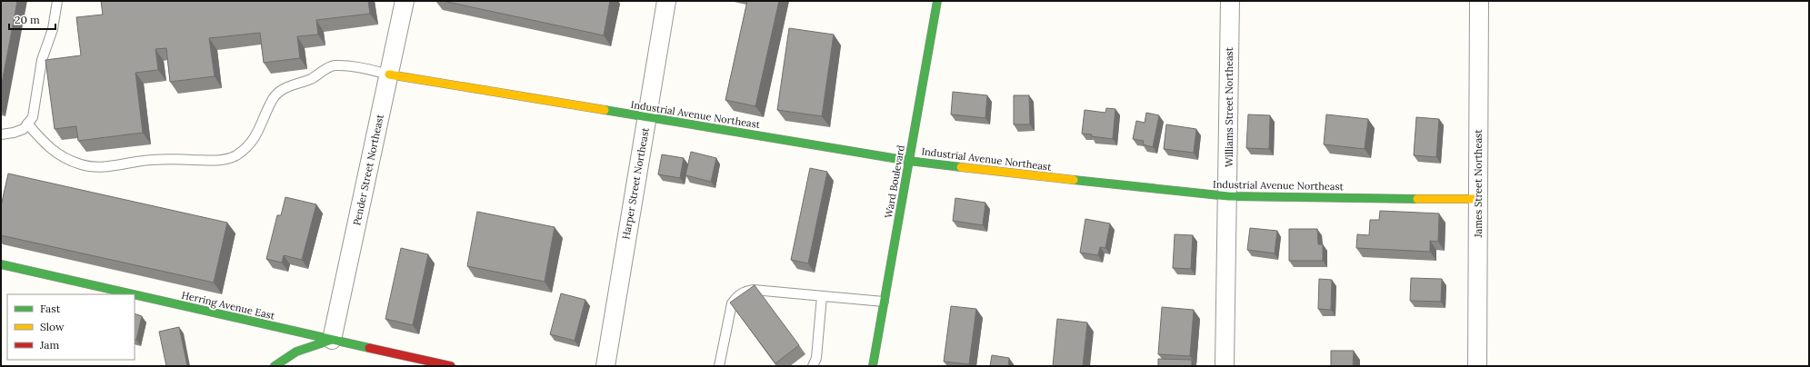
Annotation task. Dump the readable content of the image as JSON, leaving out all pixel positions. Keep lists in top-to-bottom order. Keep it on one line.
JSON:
{"streets":{"street":["Williams Street Northeast","Industrial Avenue Northeast","Pender Street Northeast","Ward Boulevard","Harper Street Northeast","James Street Northeast","Herring Avenue East"]},"crossings":[["Williams Street Northeast","Industrial Avenue Northeast"],["Industrial Avenue Northeast","Pender Street Northeast"],["Industrial Avenue Northeast","Ward Boulevard"],["Industrial Avenue Northeast","Harper Street Northeast"],["Industrial Avenue Northeast","James Street Northeast"],["Pender Street Northeast","Herring Avenue East"]],"legend":["Fast","Slow","Jam"],"scale_bar":"20 m"}
